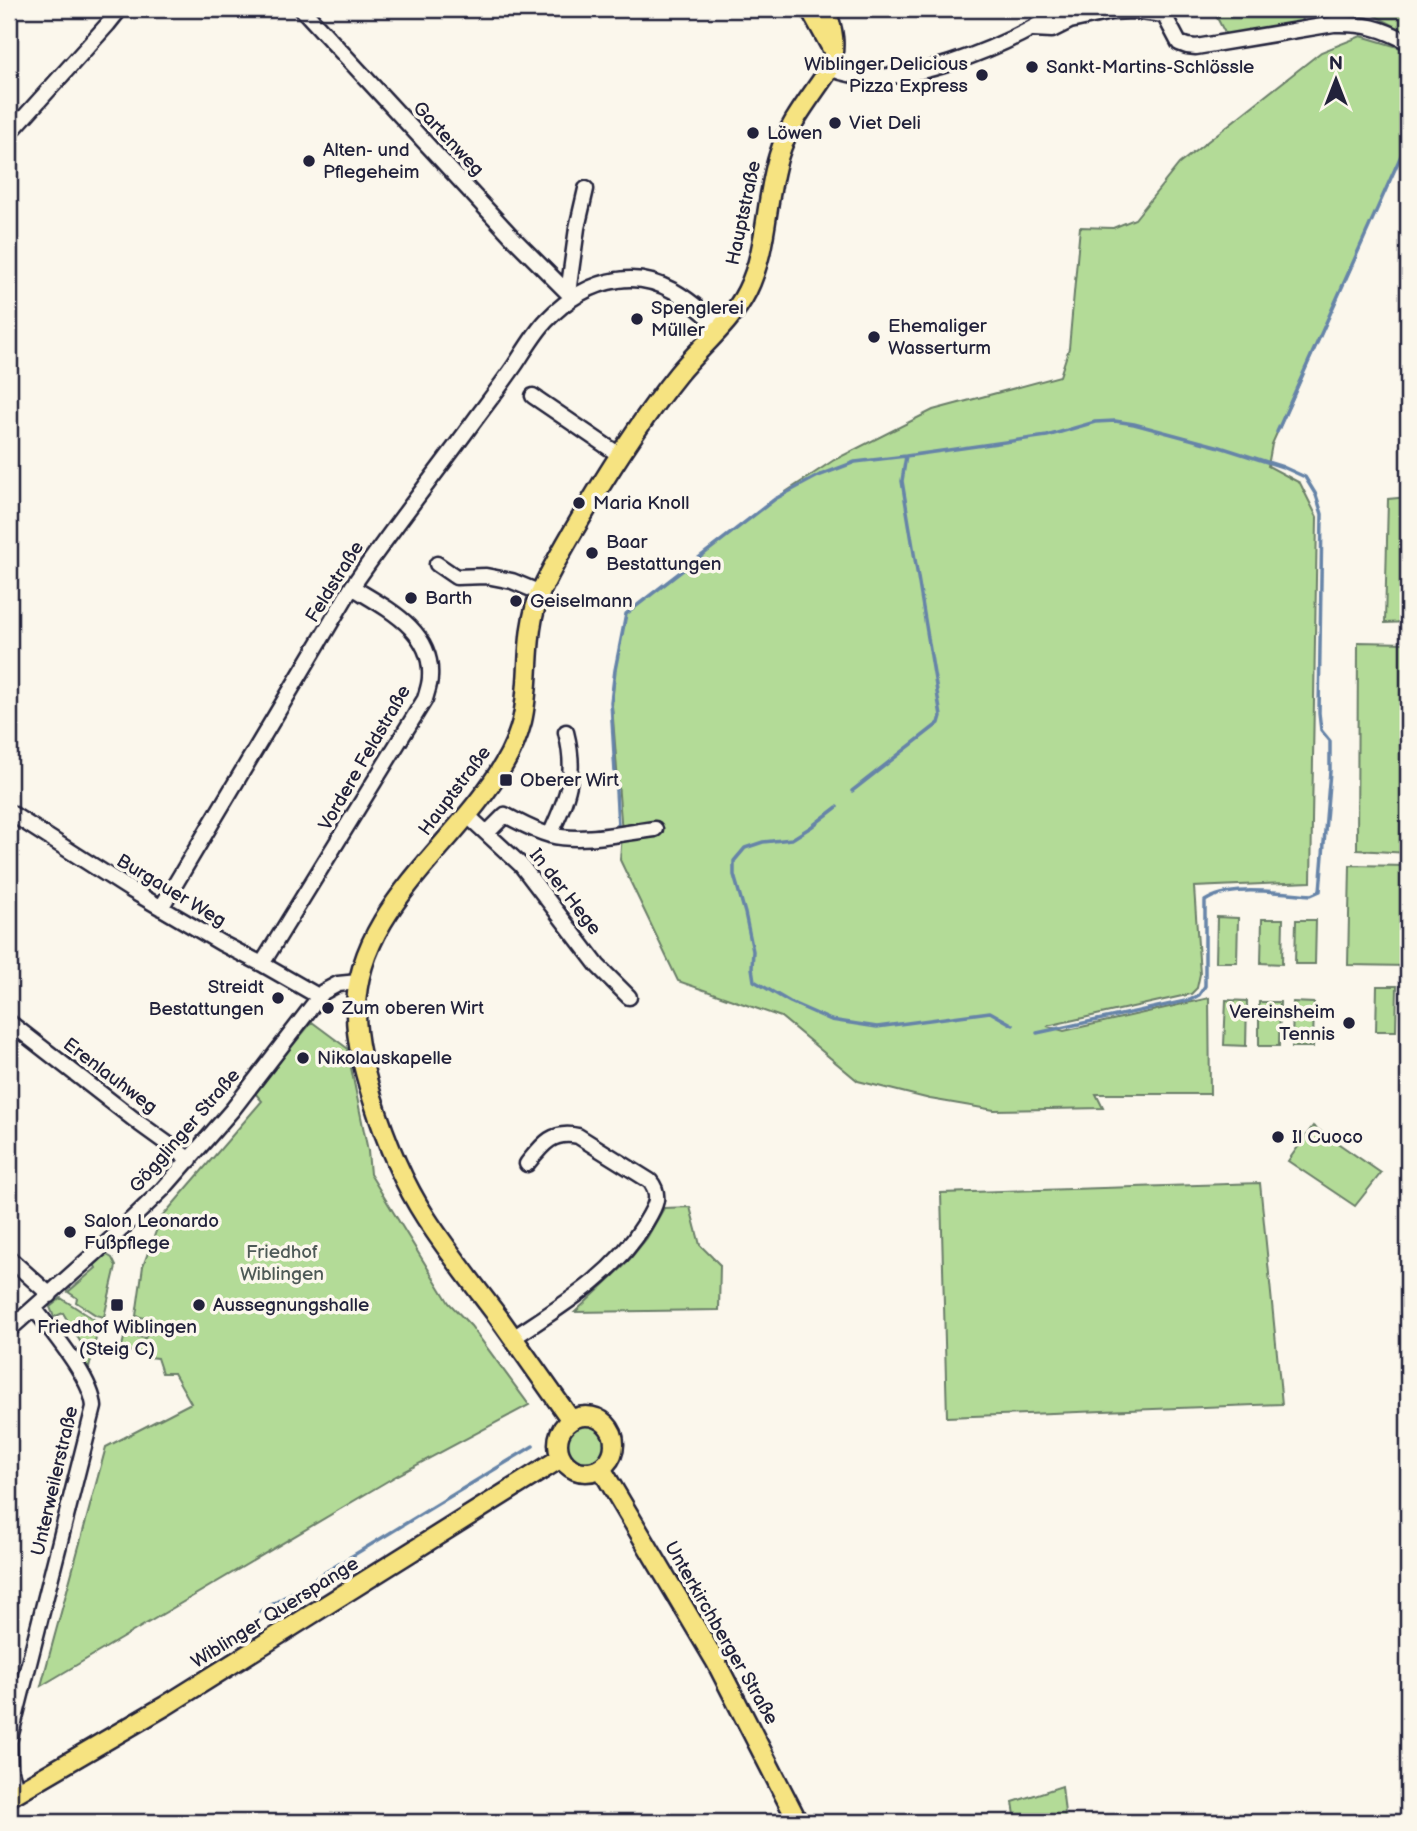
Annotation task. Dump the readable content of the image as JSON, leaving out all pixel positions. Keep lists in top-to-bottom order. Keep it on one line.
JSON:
{"streets":{"main road":["Hauptstraße","Wiblinger Querspange","Unterkirchberger Straße"],"street":["Gartenweg","Feldstraße","Vordere Feldstraße","Burgauer Weg","In der Hege","Erenlauhweg","Gögglinger Straße","Unterweilerstraße"]},"crossings":[["Gartenweg","Feldstraße"],["Hauptstraße","Feldstraße"],["Hauptstraße","In der Hege"],["Feldstraße","Vordere Feldstraße"],["Feldstraße","Burgauer Weg"],["Vordere Feldstraße","Burgauer Weg"],["Burgauer Weg","Gögglinger Straße"],["Erenlauhweg","Gögglinger Straße"],["Gögglinger Straße","Unterweilerstraße"],["Unterweilerstraße","Wiblinger Querspange"],["Wiblinger Querspange","Unterkirchberger Straße"]],"parks":["Friedhof Wiblingen"],"places":{"other":["Sankt-Martins-Schlössle","Wiblinger Delicious Pizza Express","Viet Deli","Löwen","Alten- und Pflegeheim","Spenglerei Müller","Ehemaliger Wasserturm","Maria Knoll","Baar Bestattungen","Barth","Geiselmann","Streidt Bestattungen","Zum oberen Wirt","Vereinsheim Tennis","Nikolauskapelle","Il Cuoco","Salon Leonardo Fußpflege","Aussegnungshalle"],"transit":["Oberer Wirt","Friedhof Wiblingen (Steig C)"]},"north":"top"}
